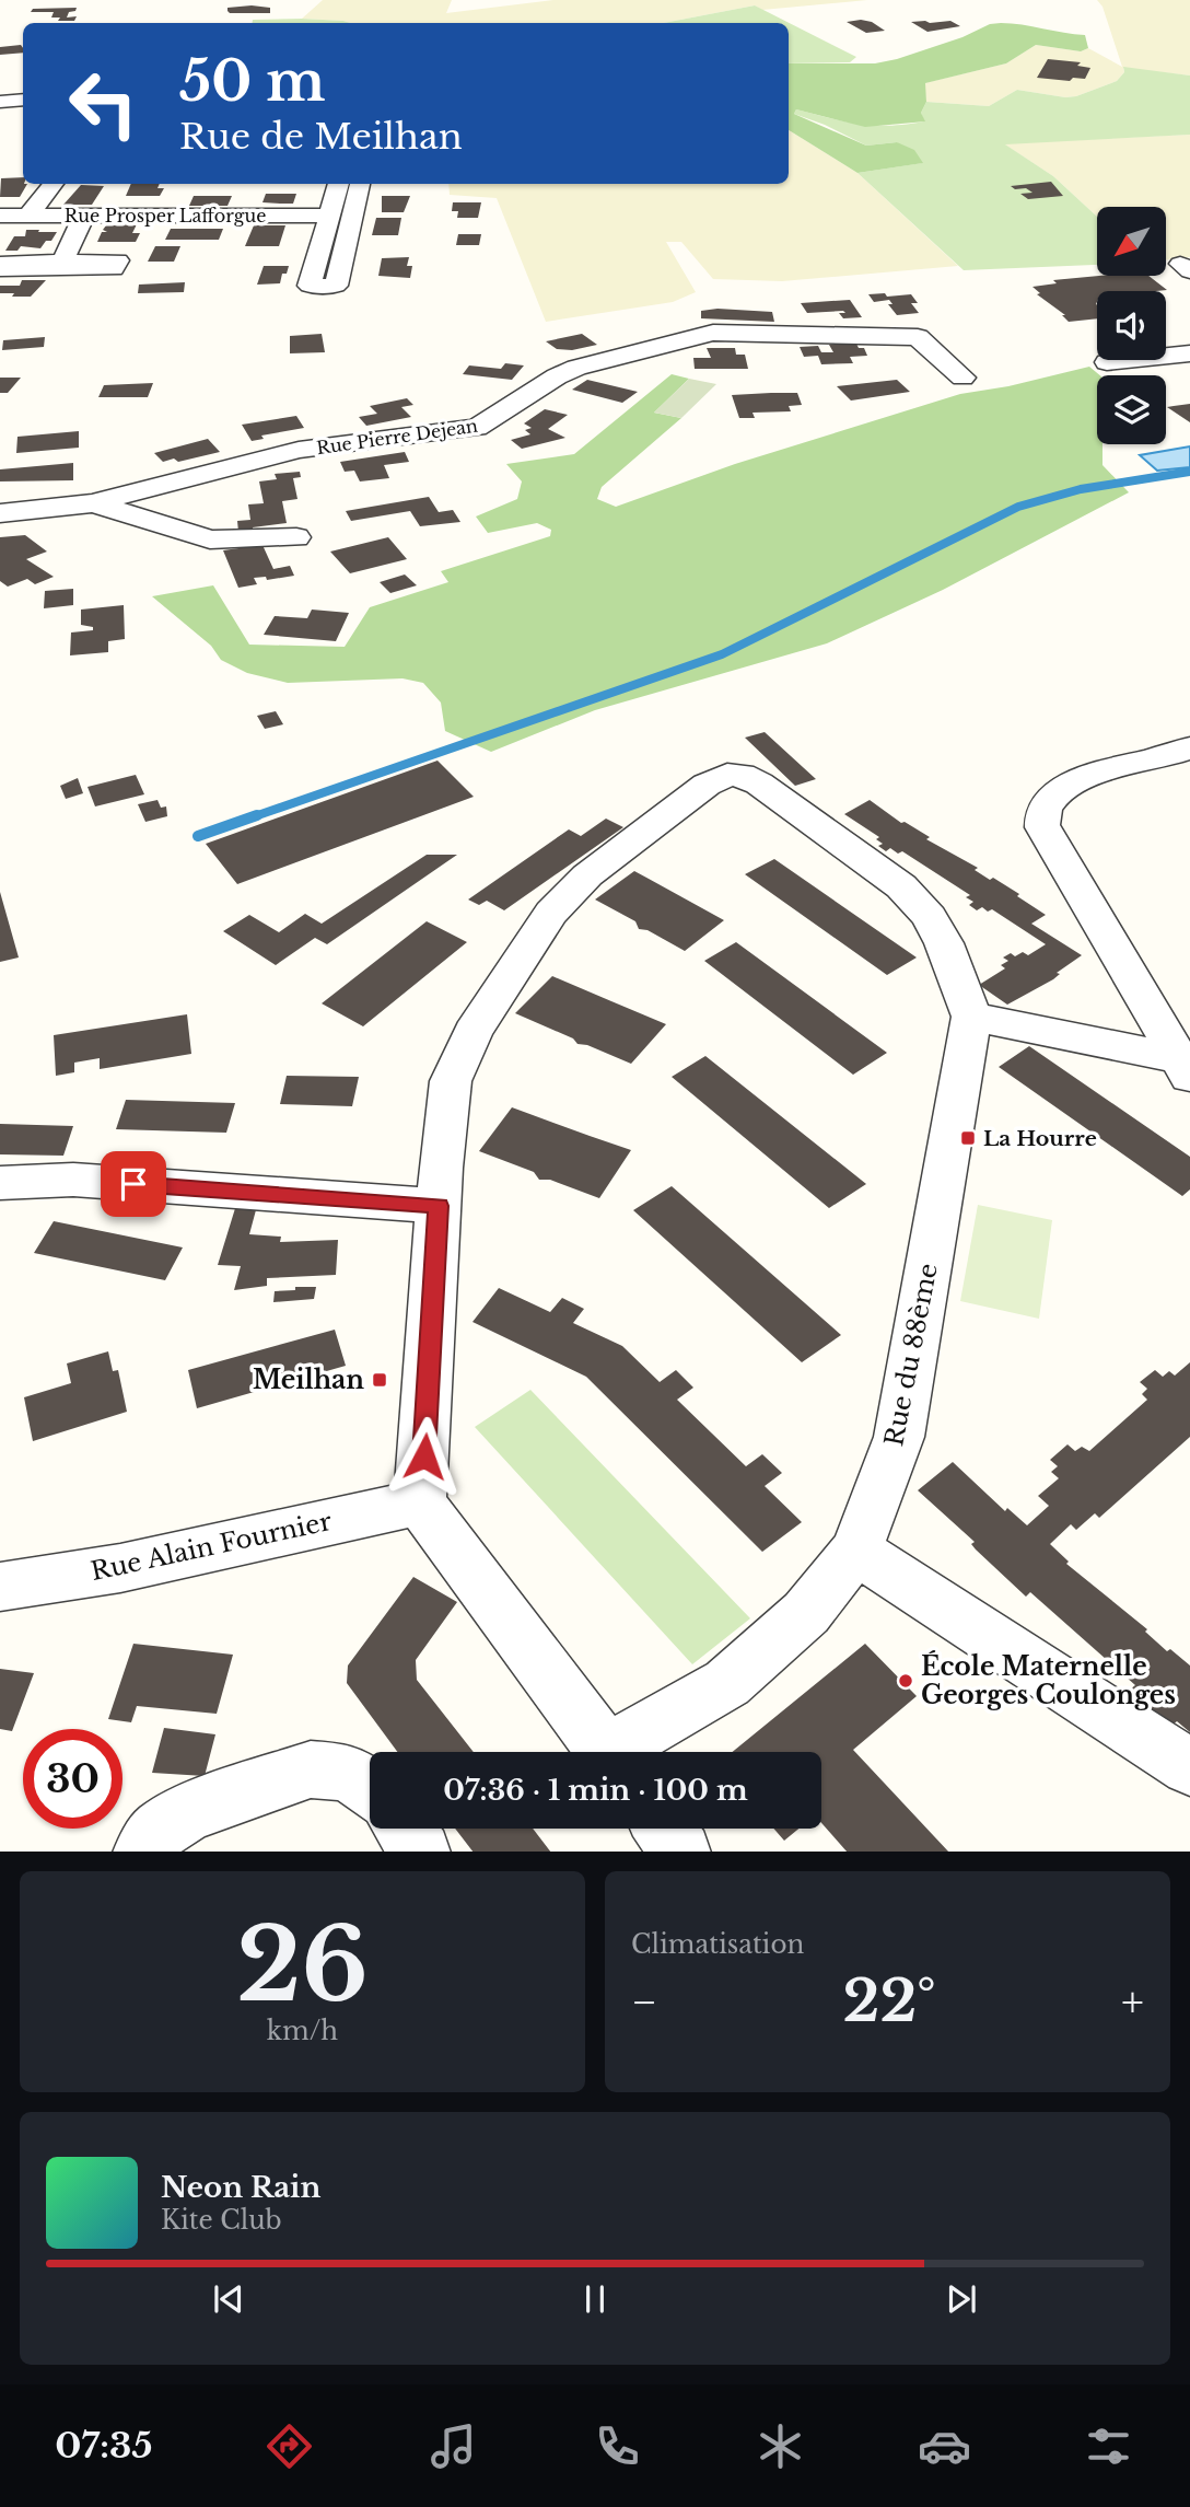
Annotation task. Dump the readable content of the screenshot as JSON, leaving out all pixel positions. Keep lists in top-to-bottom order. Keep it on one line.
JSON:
{"streets":{"street":["Rue Prosper Lafforgue","Rue Pierre Dejean","Rue du 88ème","Rue Alain Fournier"]},"crossings":[["Rue du 88ème","Rue Alain Fournier"]],"places":{"transit":["La Hourre","Meilhan"],"other":["École Maternelle Georges Coulonges"]},"north":"bottom left","page":{"turn":["50 m","Rue de Meilhan"],"limit":"30","trip":"07:36 · 1 min · 100 m","tile":[["26","km/h"],"Climatisation"],"heat":["−","22°","+"],"song":["Neon Rain","Kite Club"],"tabs":"07:35"}}
